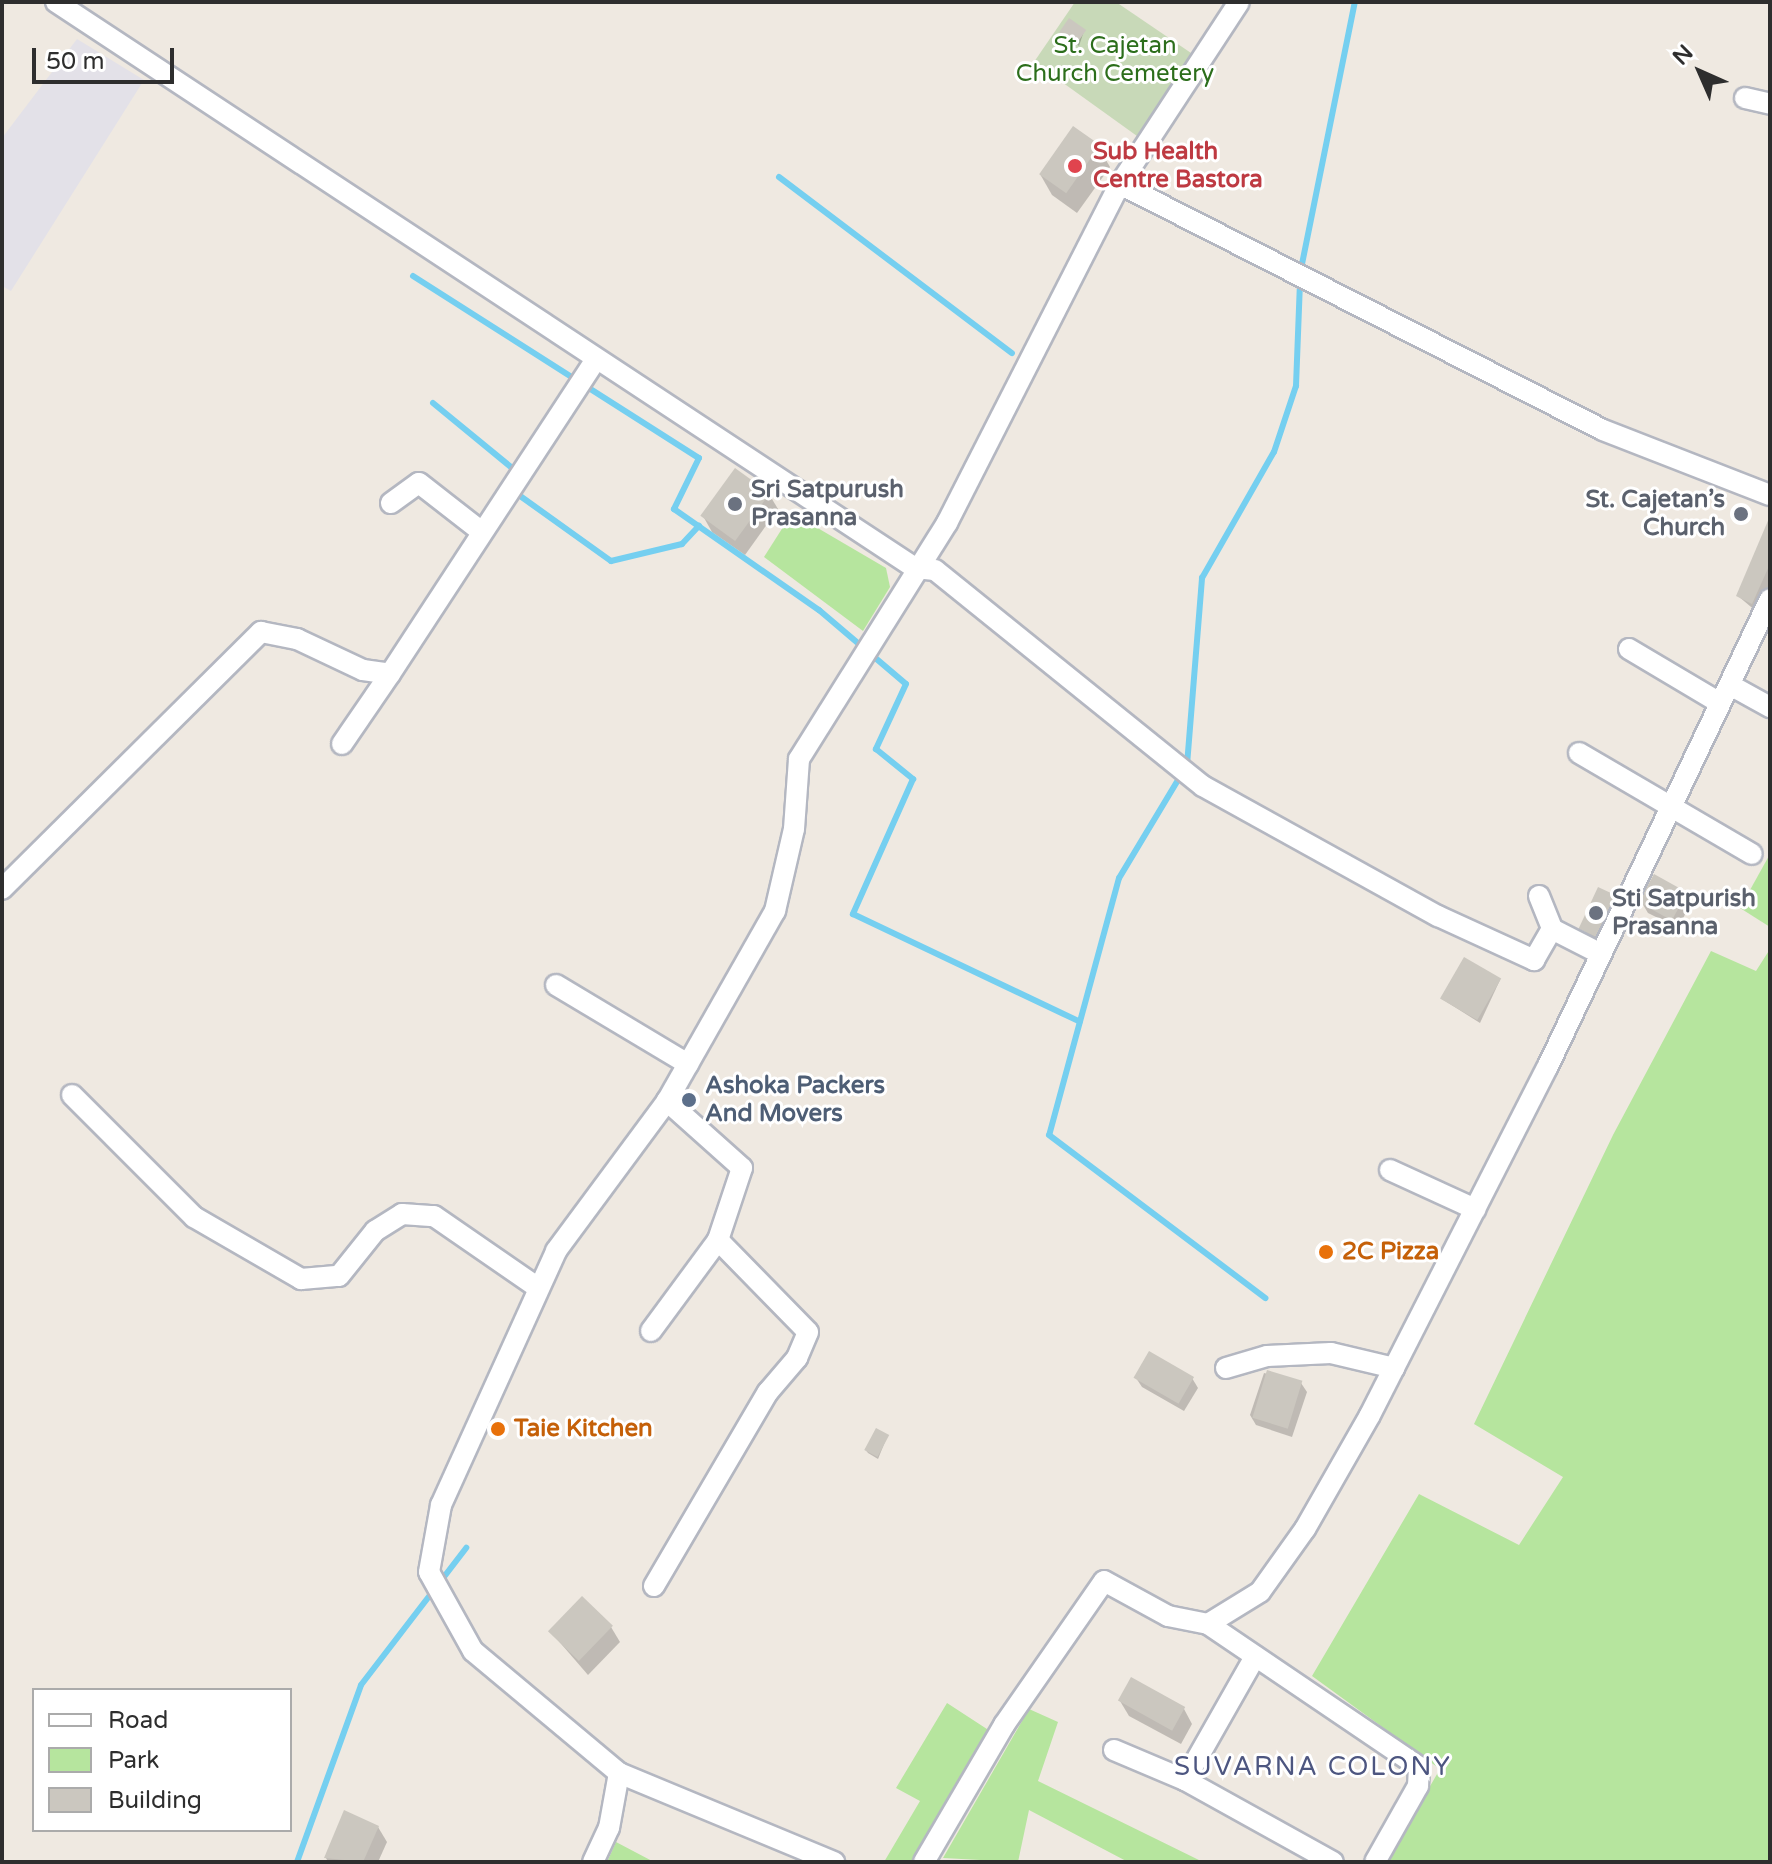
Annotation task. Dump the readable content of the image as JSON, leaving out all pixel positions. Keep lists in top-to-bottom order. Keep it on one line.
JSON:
{"districts":["SUVARNA COLONY"],"parks":["St. Cajetan Church Cemetery"],"places":["Sub Health Centre Bastora","Sri Satpurush Prasanna","St. Cajetan’s Church","Sti Satpurish Prasanna","Ashoka Packers And Movers","2C Pizza","Taie Kitchen"],"legend":["Road","Park","Building"],"scale_bar":"50 m","north":"top left"}
